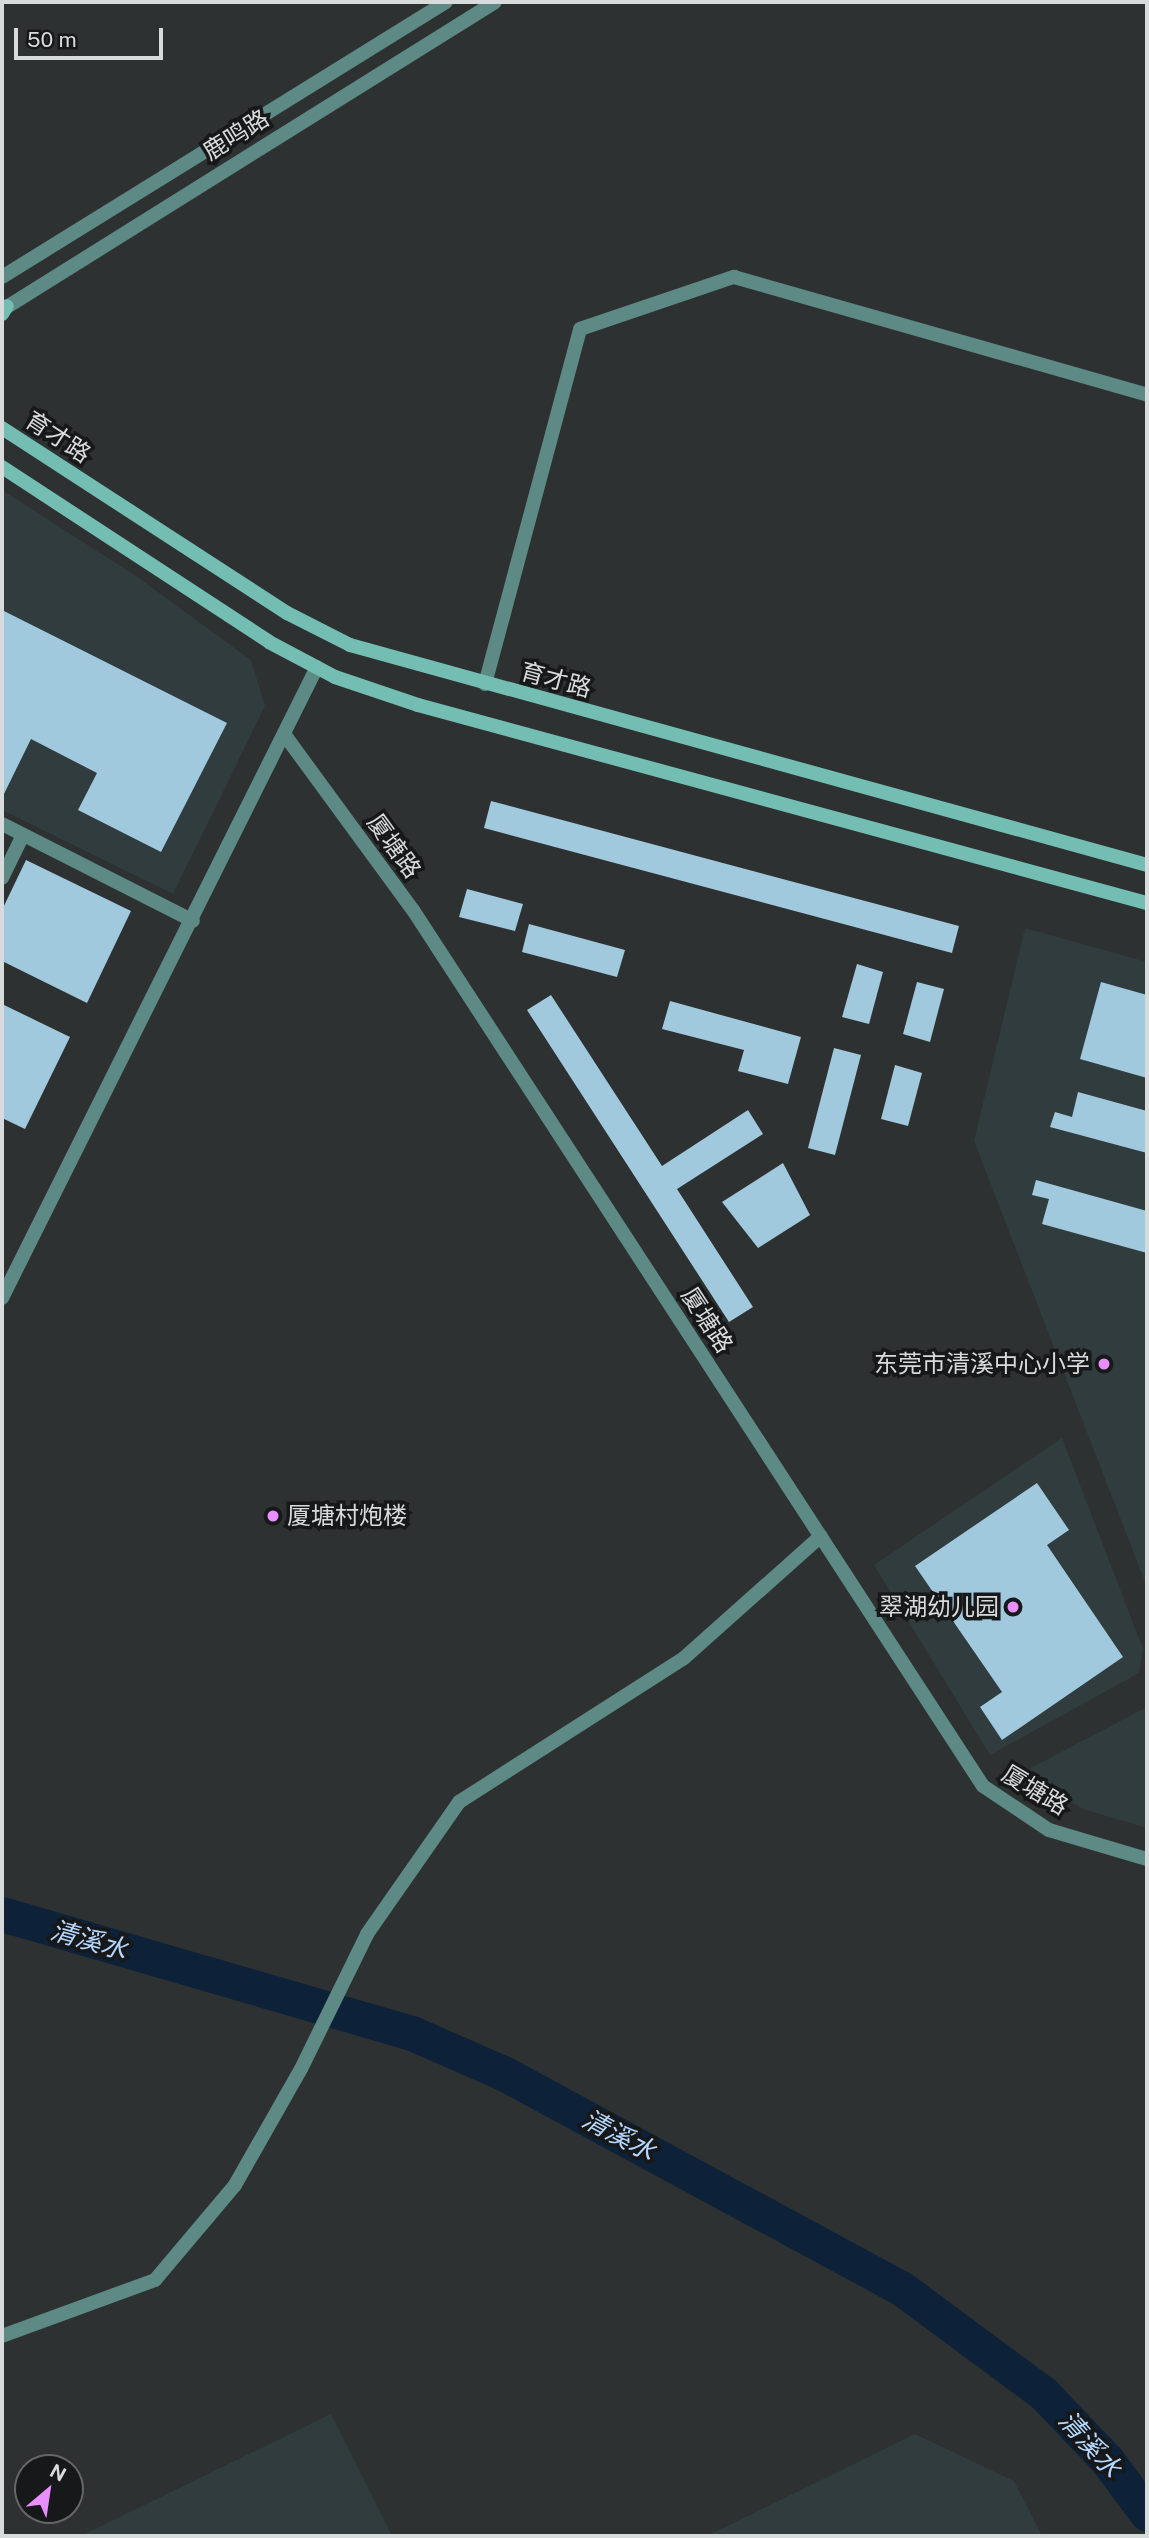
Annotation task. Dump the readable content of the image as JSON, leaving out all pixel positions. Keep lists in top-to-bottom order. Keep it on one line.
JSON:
{"streets":{"main road":["育才路"],"street":["鹿鸣路","厦塘路"]},"water":["清溪水"],"places":["东莞市清溪中心小学","厦塘村炮楼","翠湖幼儿园"],"scale_bar":"50 m","north":"top right"}
